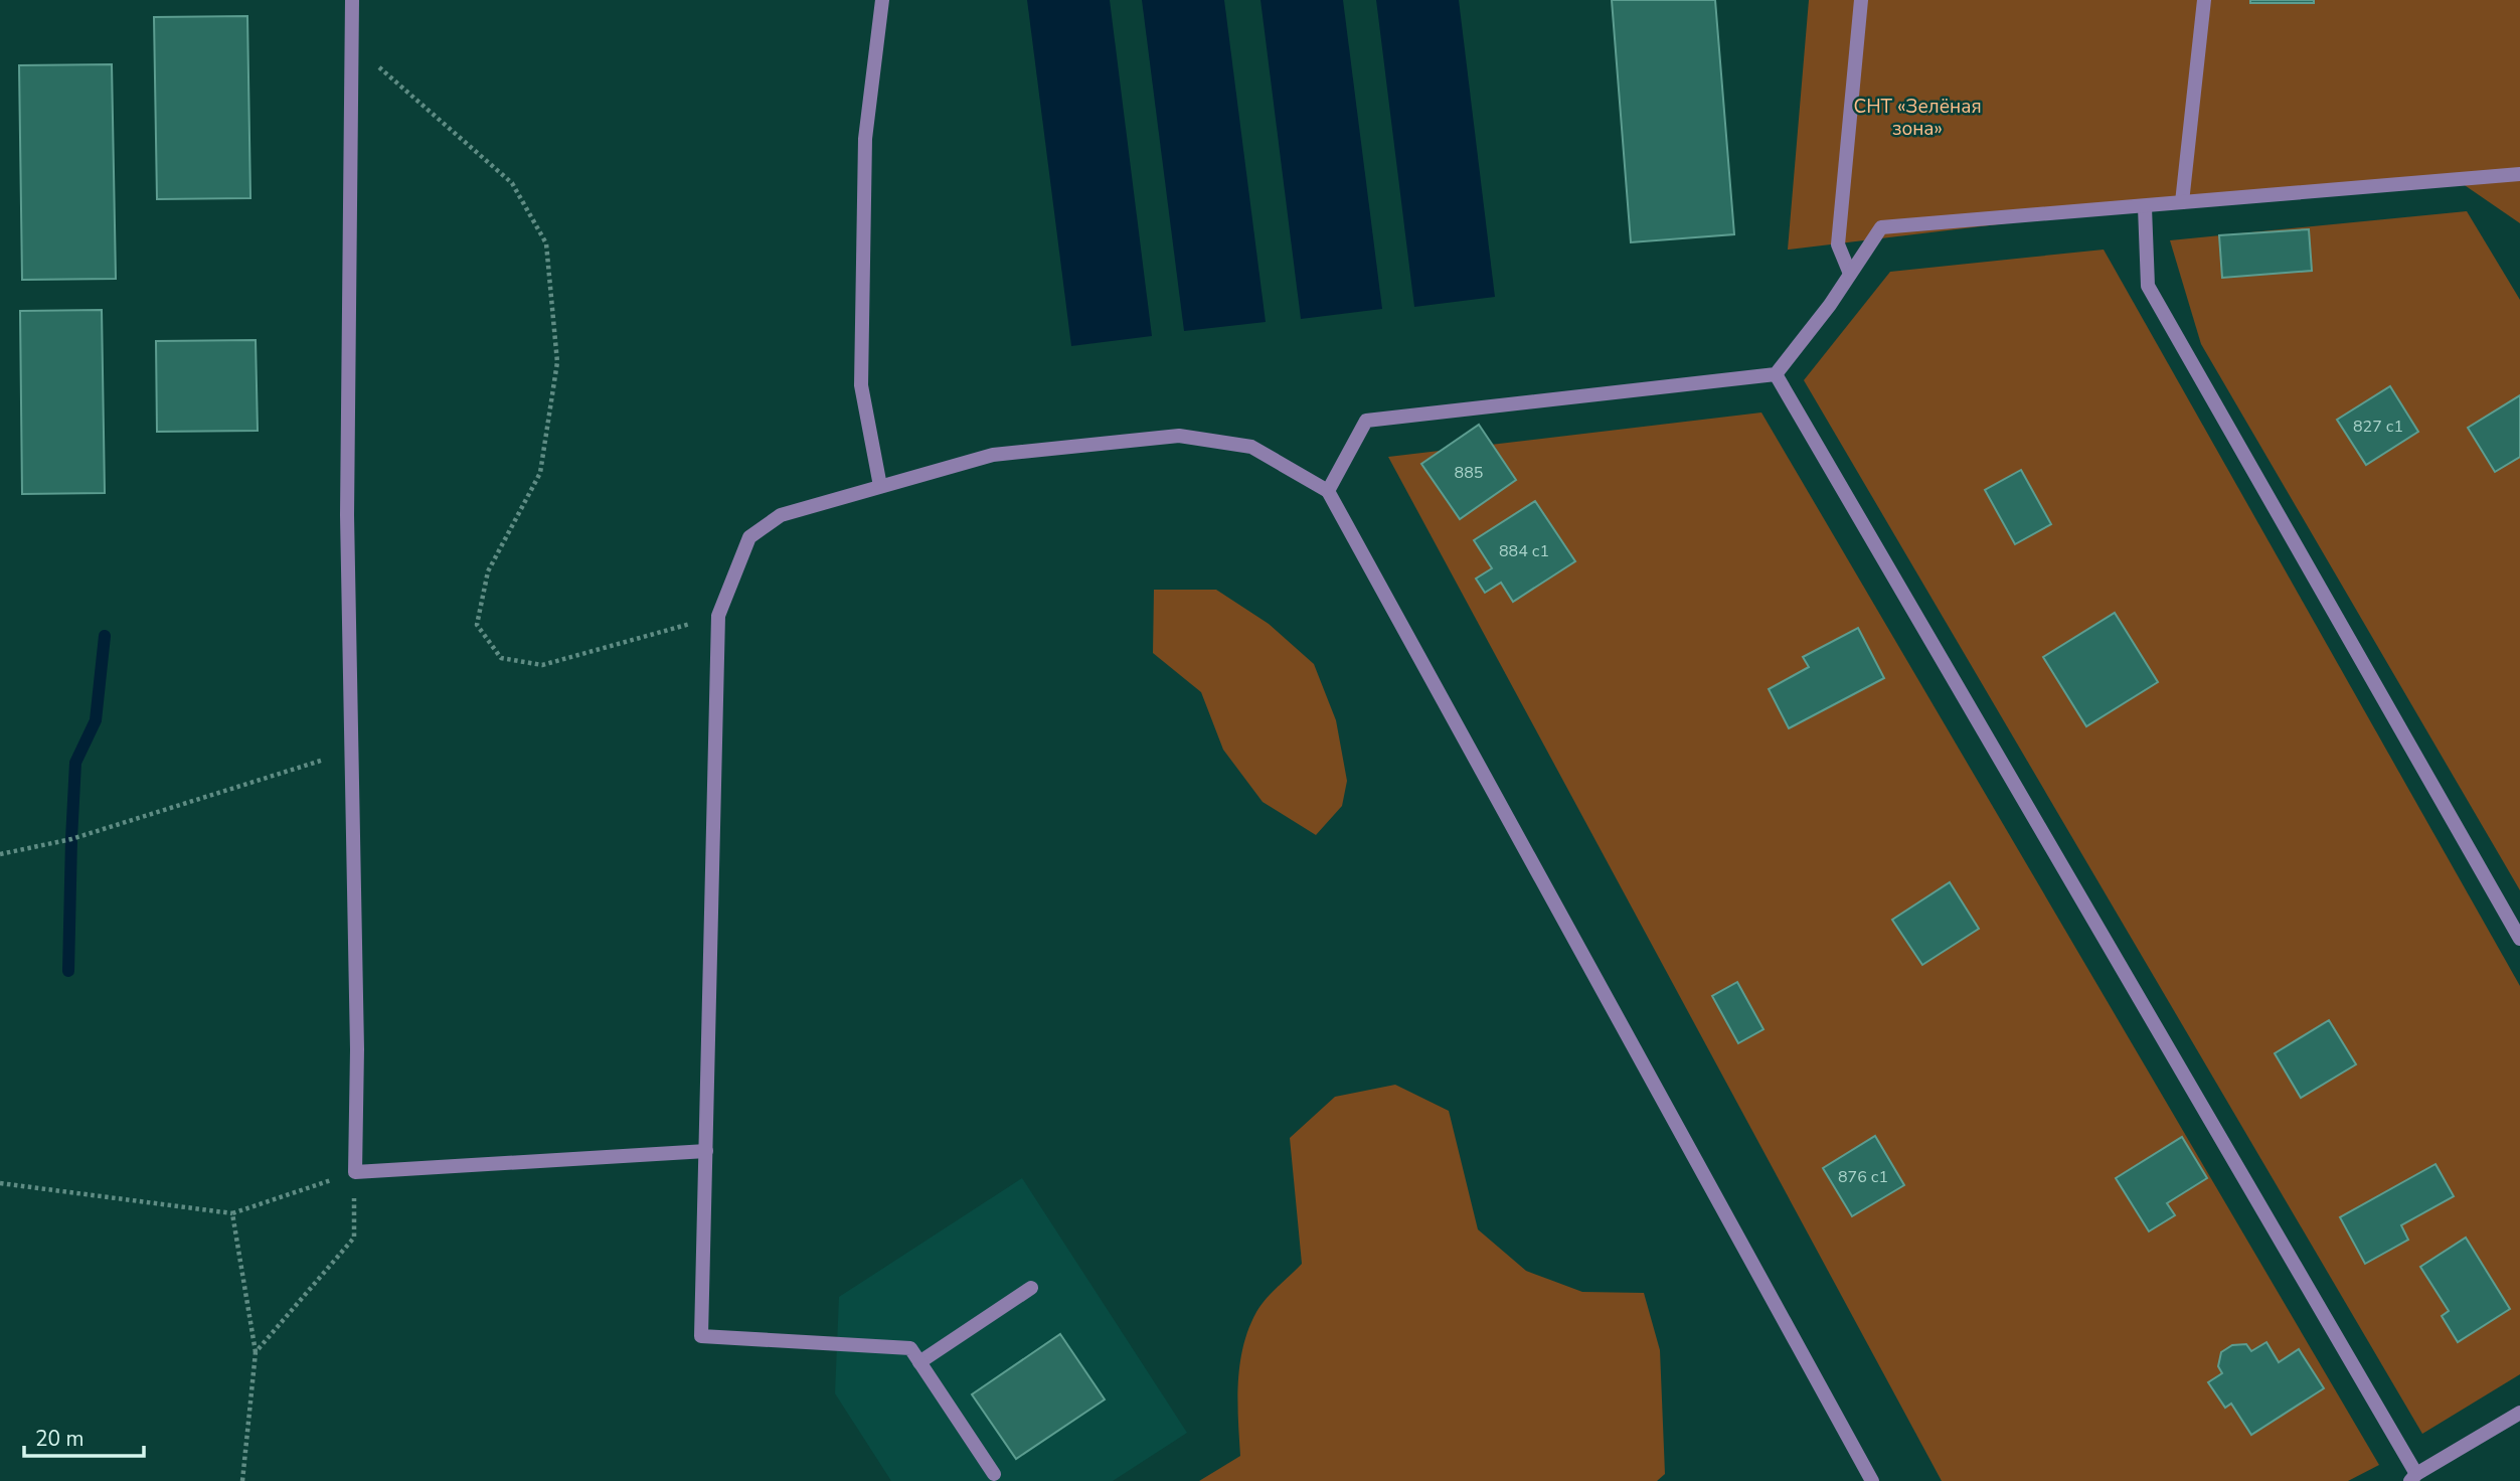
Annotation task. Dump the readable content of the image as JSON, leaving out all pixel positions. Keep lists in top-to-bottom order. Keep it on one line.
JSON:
{"parks":["СНТ «Зелёная зона»"],"house_numbers":["827 с1","885","884 с1","876 с1"],"scale_bar":"20 m"}
